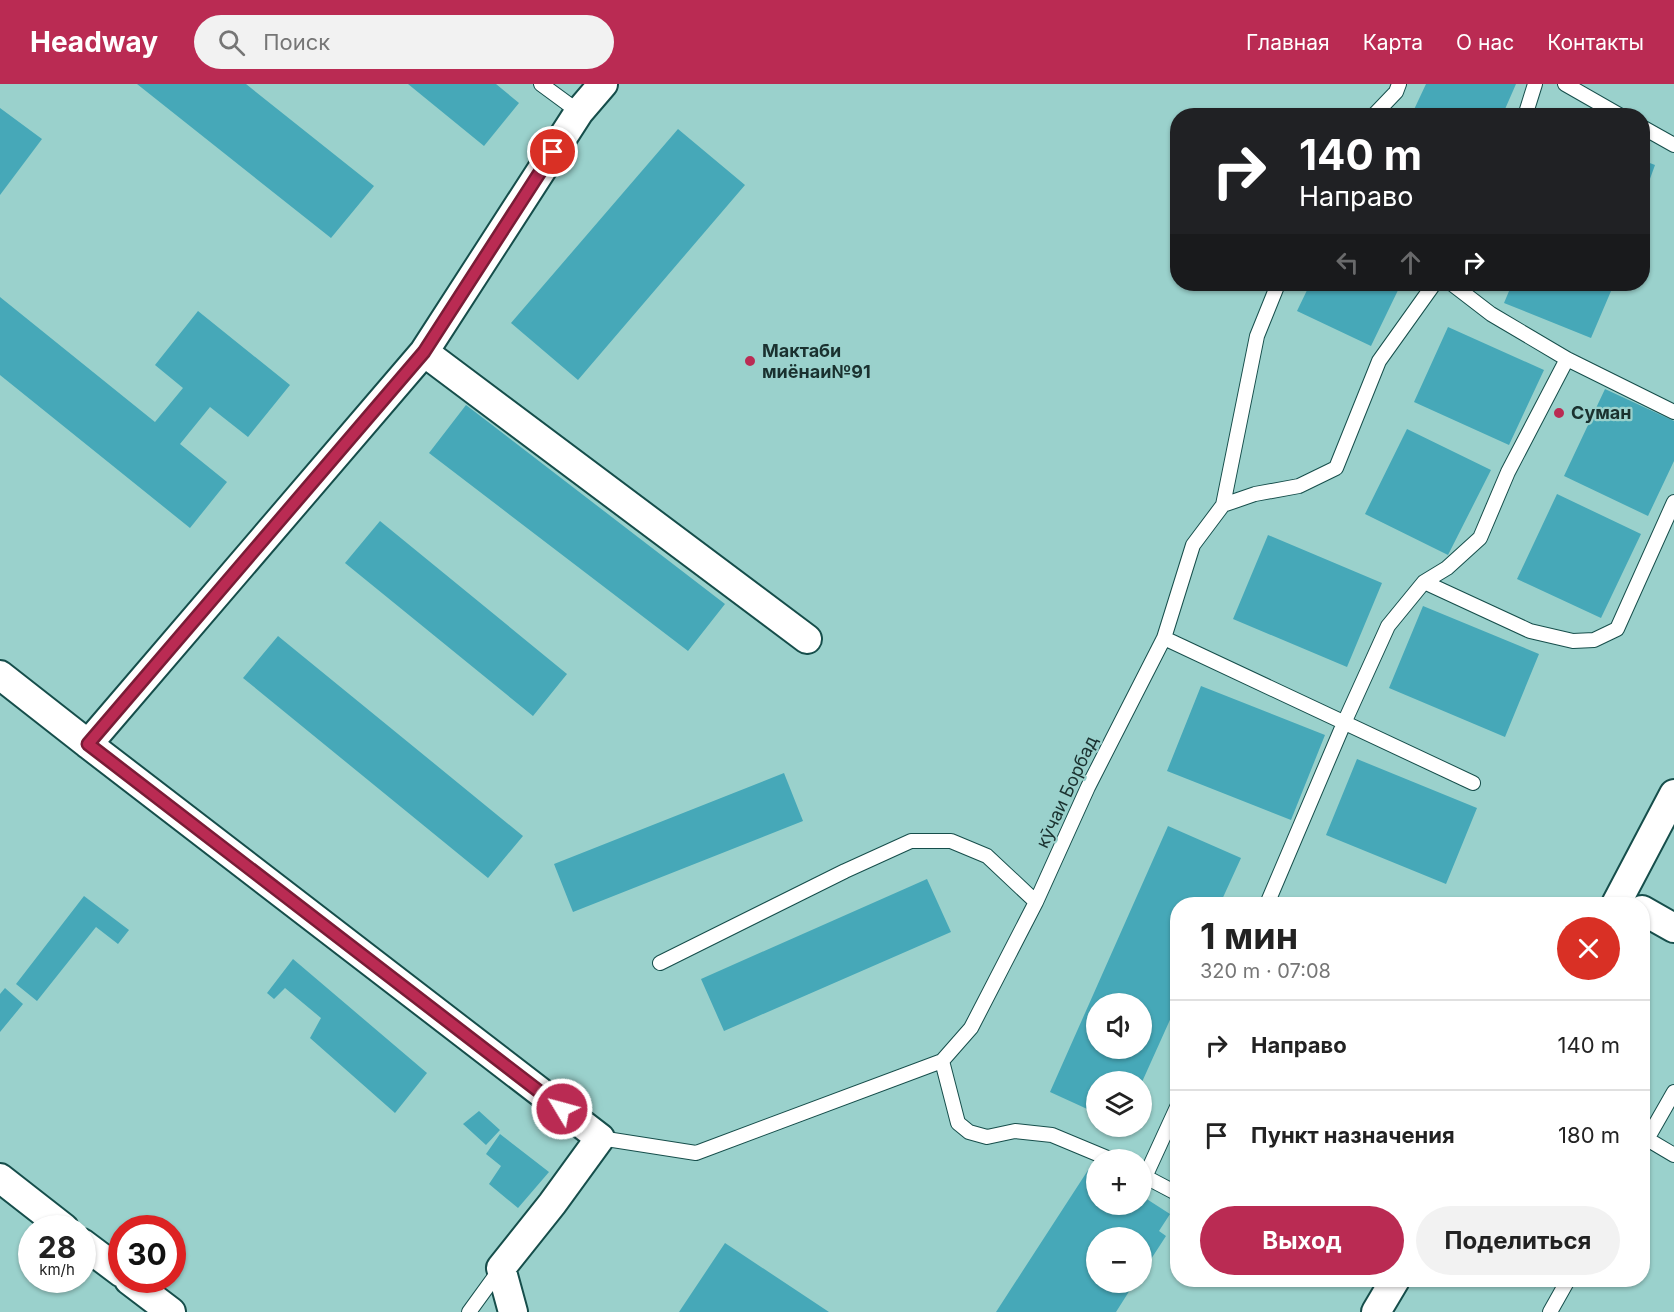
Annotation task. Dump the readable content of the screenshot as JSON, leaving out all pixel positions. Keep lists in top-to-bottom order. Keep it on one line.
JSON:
{"streets":{"lane":["кӯчаи Борбад"]},"places":["Мактаби миёнаи№91","Суман"],"page":{"header":"Headway","search":"Поиск","nav":["Главная","Карта","О нас","Контакты"],"turn":["140 m","Направо"],"heading":["1 мин","320 m · 07:08"],"map_buttons":["+","−"],"list":[{"name":"Направо","value":"140 m"},{"name":"Пункт назначения","value":"180 m"}],"buttons":["Выход","Поделиться"],"speed":"28 km/h","limit":"30"}}
